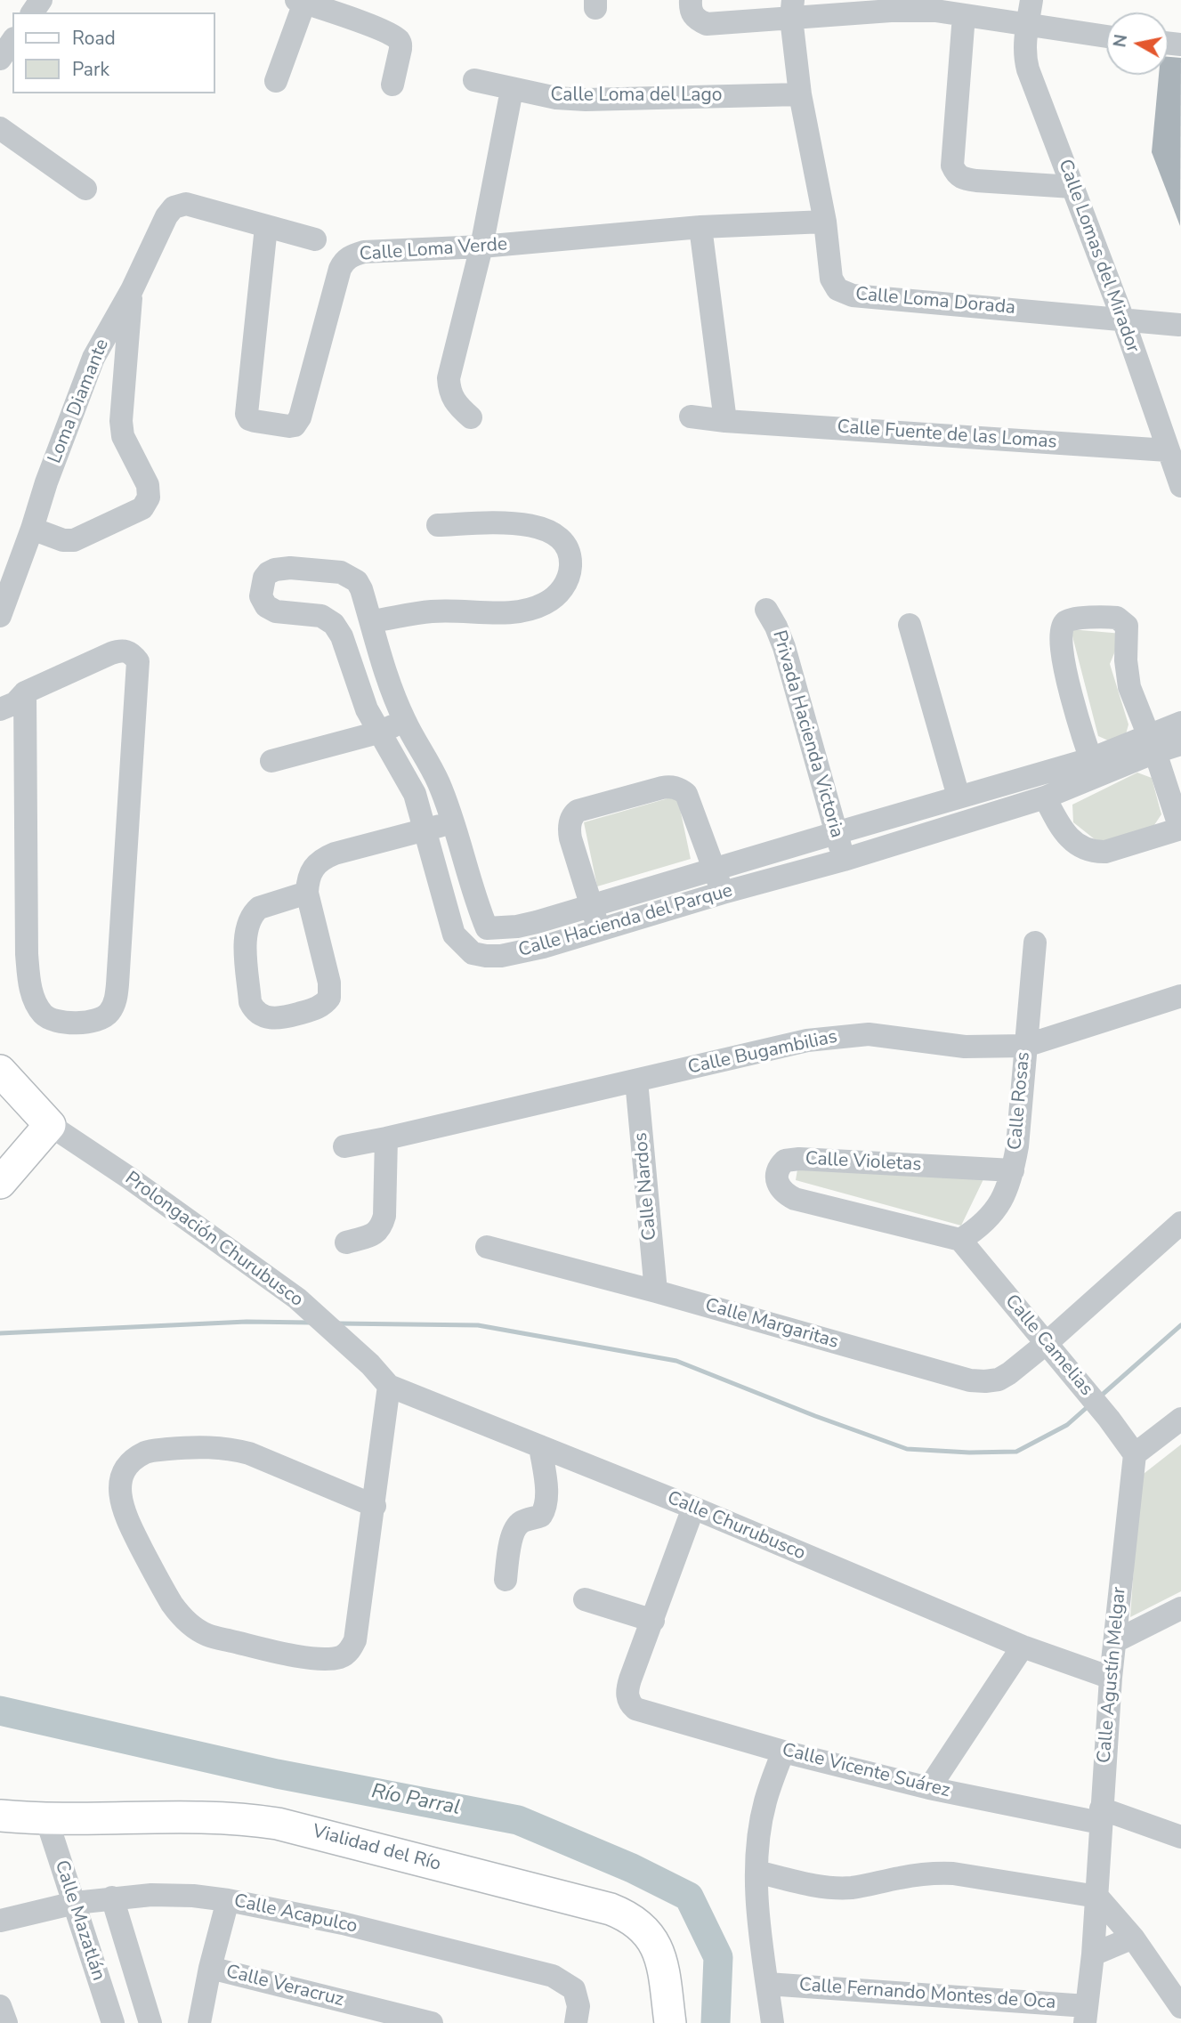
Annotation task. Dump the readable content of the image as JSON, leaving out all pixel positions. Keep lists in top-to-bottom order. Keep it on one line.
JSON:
{"streets":{"main road":["Prolongación Churubusco","Vialidad del Río"],"street":["Calle Loma del Lago","Calle Loma Verde","Calle Lomas del Mirador","Calle Loma Dorada","Loma Diamante","Calle Fuente de las Lomas","Privada Hacienda Victoria","Calle Hacienda del Parque","Calle Bugambilias","Calle Rosas","Calle Violetas","Calle Nardos","Calle Margaritas","Calle Camelias","Calle Churubusco","Calle Agustín Melgar","Calle Vicente Suárez","Calle Acapulco","Calle Mazatlán","Calle Veracruz","Calle Fernando Montes de Oca"]},"crossings":[["Calle Loma del Lago","Calle Loma Dorada"],["Calle Loma Verde","Calle Loma Dorada"],["Calle Loma Verde","Loma Diamante"],["Calle Lomas del Mirador","Calle Loma Dorada"],["Calle Lomas del Mirador","Calle Fuente de las Lomas"],["Privada Hacienda Victoria","Calle Hacienda del Parque"],["Calle Bugambilias","Calle Rosas"],["Calle Bugambilias","Calle Nardos"],["Calle Rosas","Calle Violetas"],["Calle Rosas","Calle Camelias"],["Calle Violetas","Calle Camelias"],["Calle Nardos","Calle Margaritas"],["Prolongación Churubusco","Calle Churubusco"],["Calle Margaritas","Calle Camelias"],["Calle Camelias","Calle Agustín Melgar"],["Calle Churubusco","Calle Agustín Melgar"],["Calle Agustín Melgar","Calle Vicente Suárez"],["Calle Agustín Melgar","Calle Fernando Montes de Oca"],["Vialidad del Río","Calle Mazatlán"],["Calle Acapulco","Calle Mazatlán"]],"water":["Río Parral"],"legend":["Road","Park"],"north":"left"}
